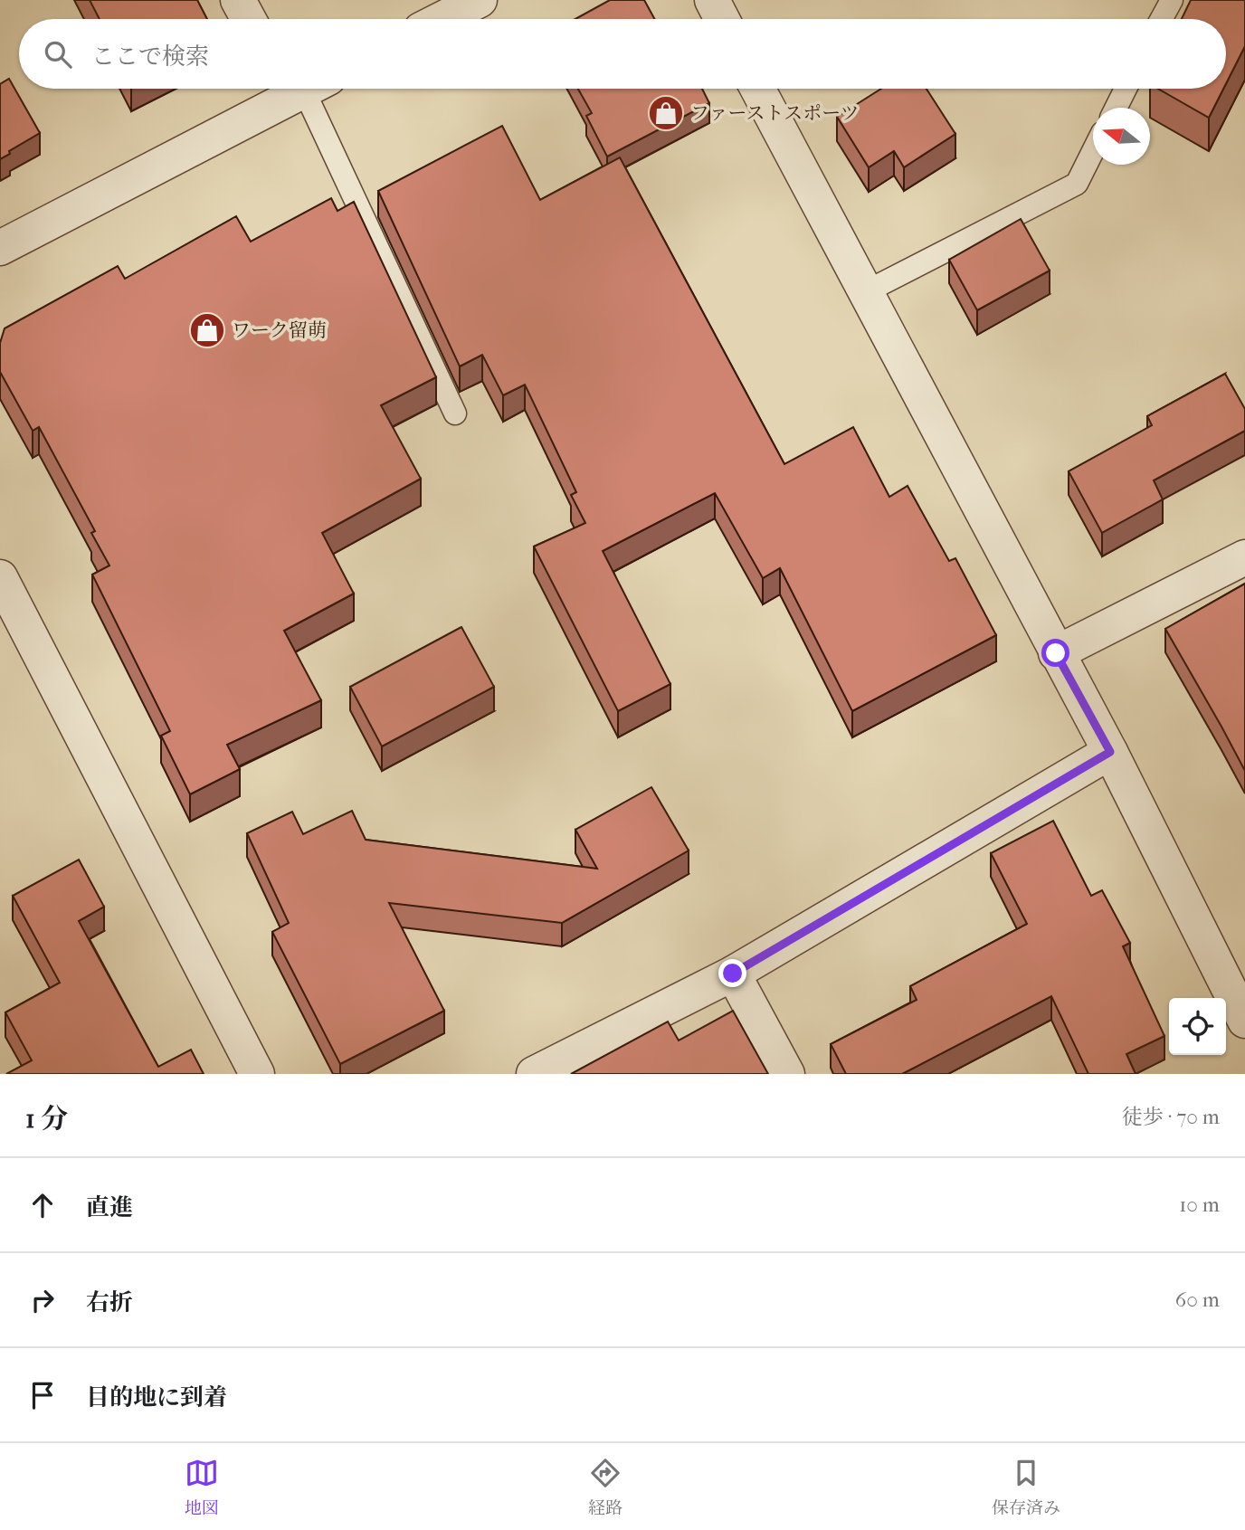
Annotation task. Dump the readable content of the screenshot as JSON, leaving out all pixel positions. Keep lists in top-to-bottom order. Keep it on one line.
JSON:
{"places":{"shop":["ファーストスポーツ","ワーク留萌"]},"north":"left","page":{"search":"ここで検索","heading":["1 分","徒歩 · 70 m"],"list":[["直進","10 m"],["右折","60 m"],"目的地に到着"],"nav":["地図","経路","保存済み"]}}
